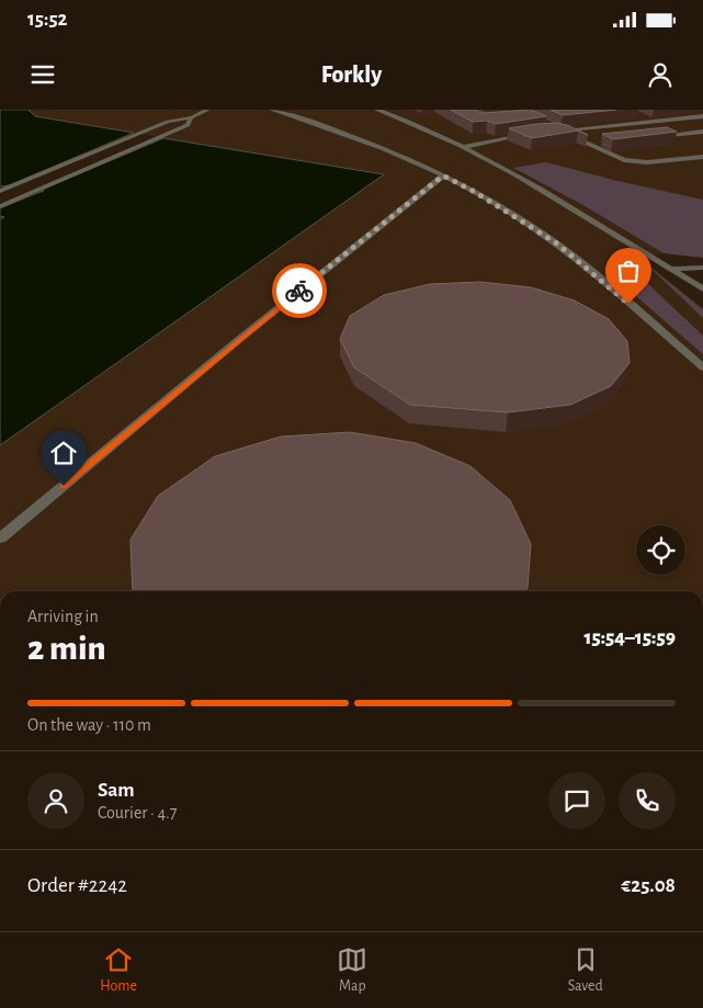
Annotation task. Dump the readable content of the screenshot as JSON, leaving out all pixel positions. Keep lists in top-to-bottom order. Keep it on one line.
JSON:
{"page":{"status":"15:52","header":"Forkly","heading":["2 min","Arriving in","15:54–15:59"],"panel":["Sam","Courier · 4.7","Order #2242","€25.08"],"bar":"On the way · 110 m","tabs":["Home","Map","Saved"]}}
